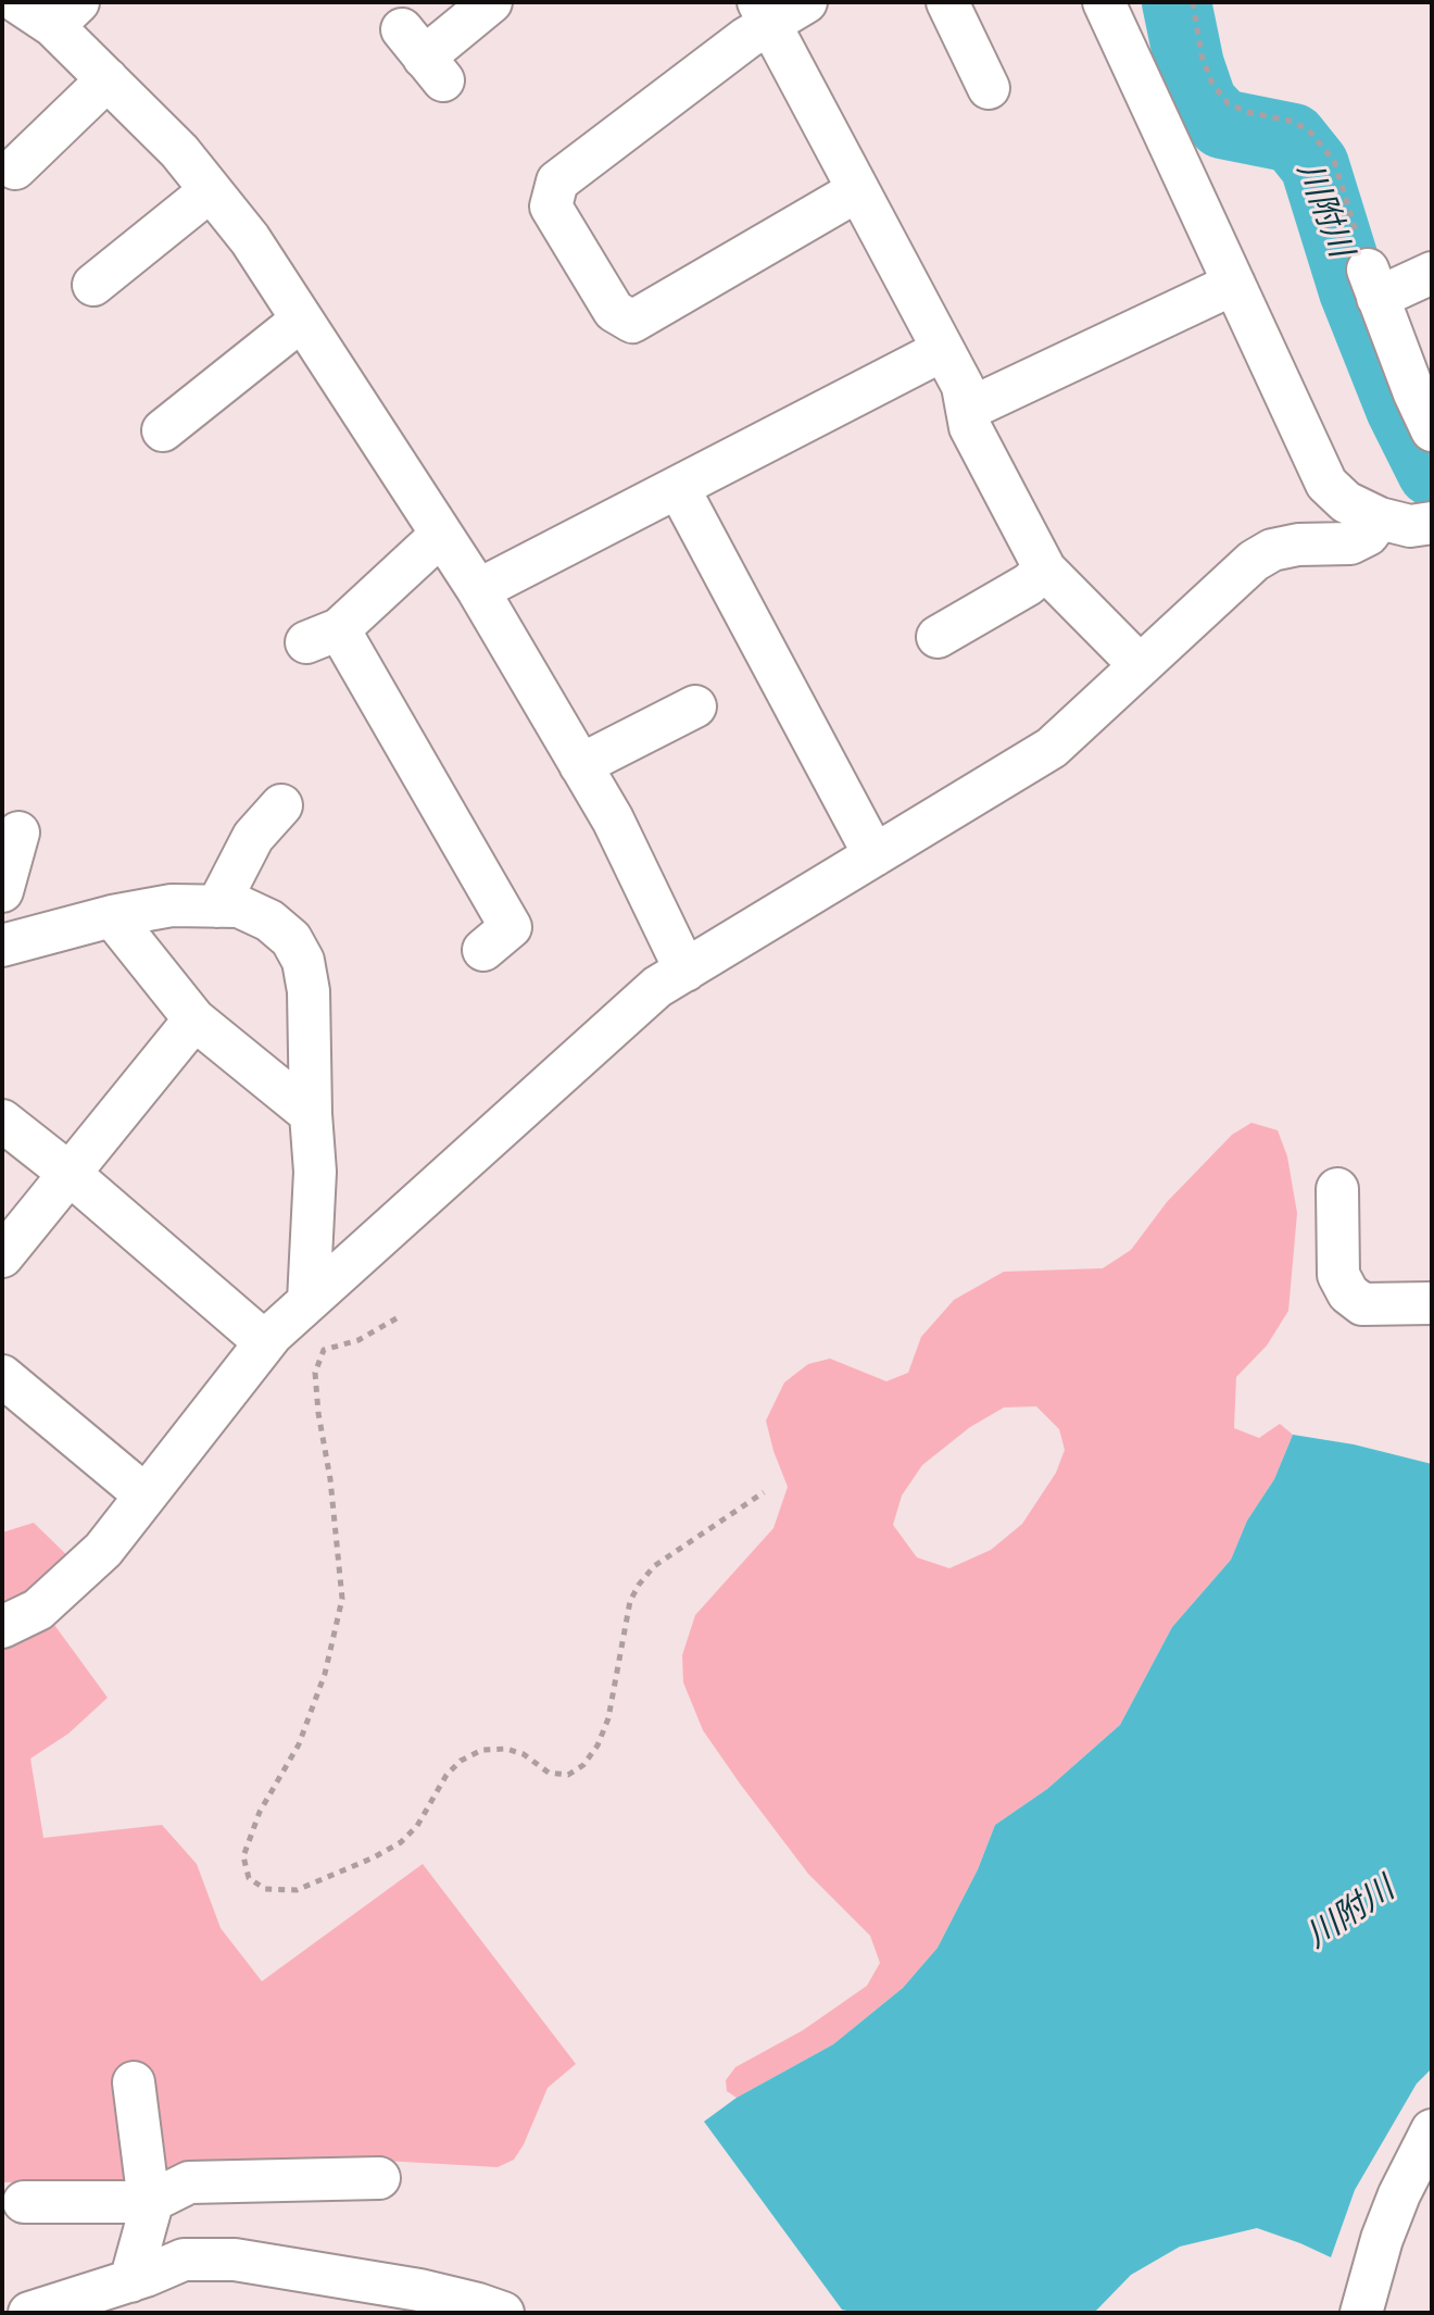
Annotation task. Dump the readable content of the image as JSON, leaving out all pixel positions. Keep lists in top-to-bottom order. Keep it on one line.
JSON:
{"water":["川附川"]}
